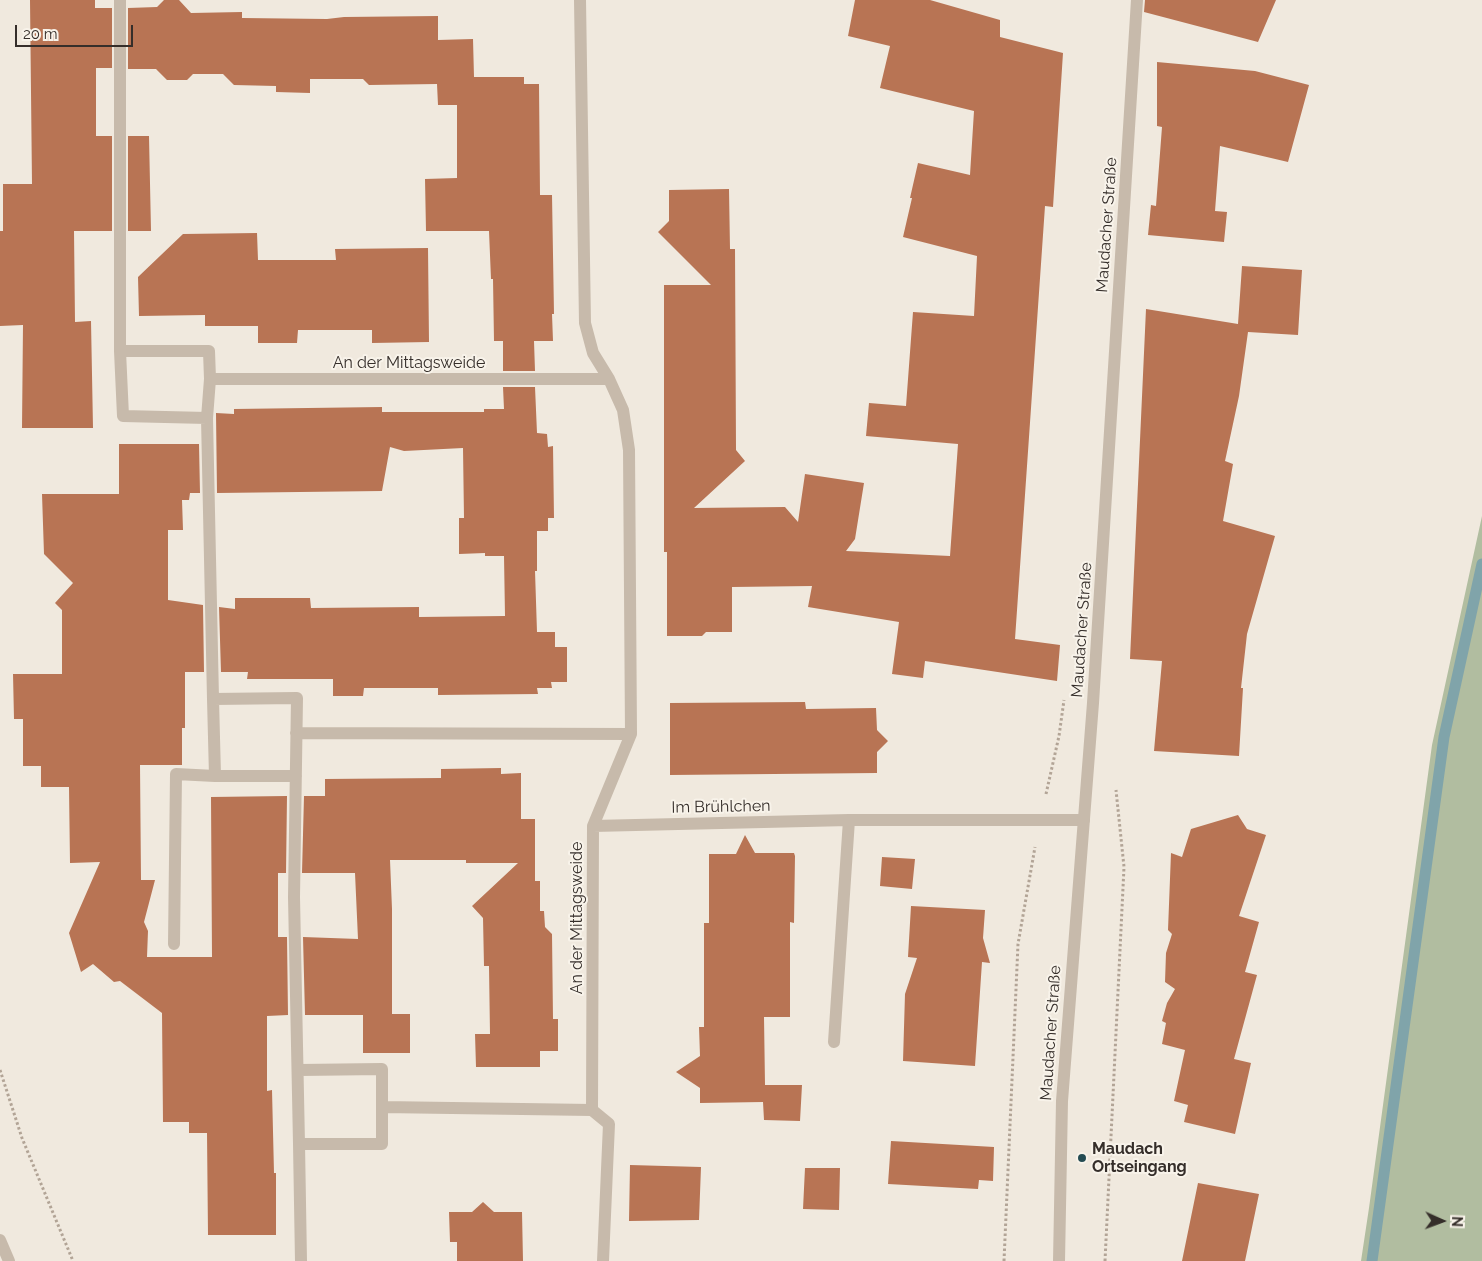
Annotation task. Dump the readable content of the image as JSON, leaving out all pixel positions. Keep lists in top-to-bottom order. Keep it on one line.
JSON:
{"streets":{"street":["Maudacher Straße","An der Mittagsweide","Im Brühlchen"]},"crossings":[["Maudacher Straße","Im Brühlchen"],["An der Mittagsweide","Im Brühlchen"]],"places":["Maudach Ortseingang"],"scale_bar":"20 m","north":"right"}
